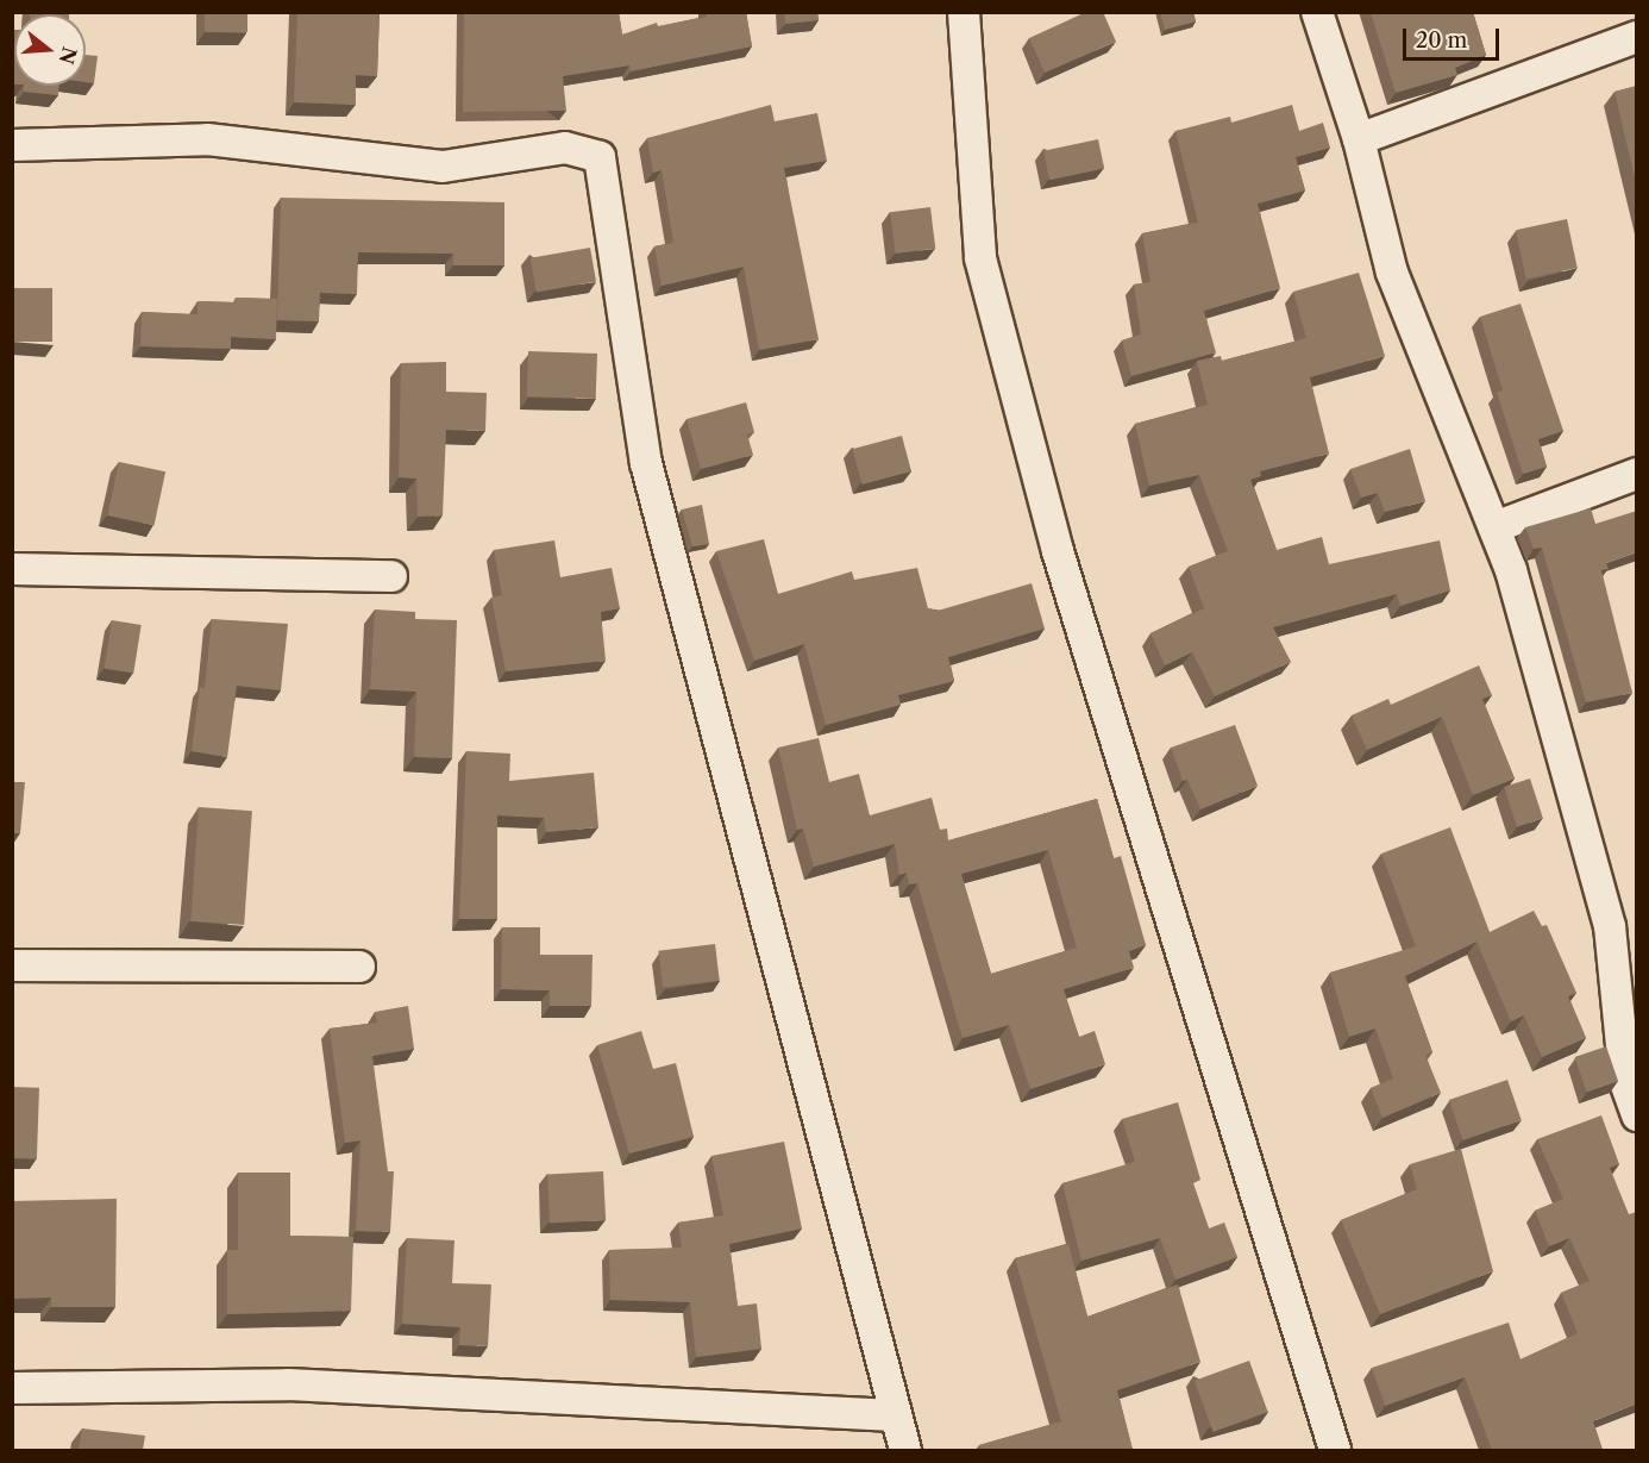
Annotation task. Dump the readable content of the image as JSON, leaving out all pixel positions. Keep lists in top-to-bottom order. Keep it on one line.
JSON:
{"scale_bar":"20 m","north":"right"}
